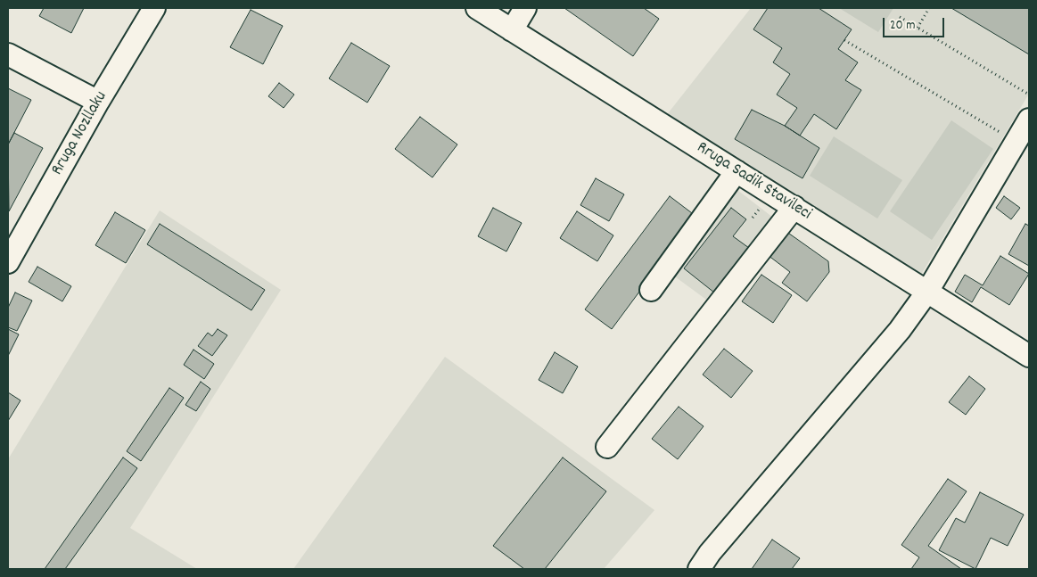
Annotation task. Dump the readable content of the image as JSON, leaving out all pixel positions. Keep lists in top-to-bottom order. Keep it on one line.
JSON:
{"streets":{"street":["Rruga Nozllaku","Rruga Sadik Stavileci"]},"scale_bar":"20 m"}
